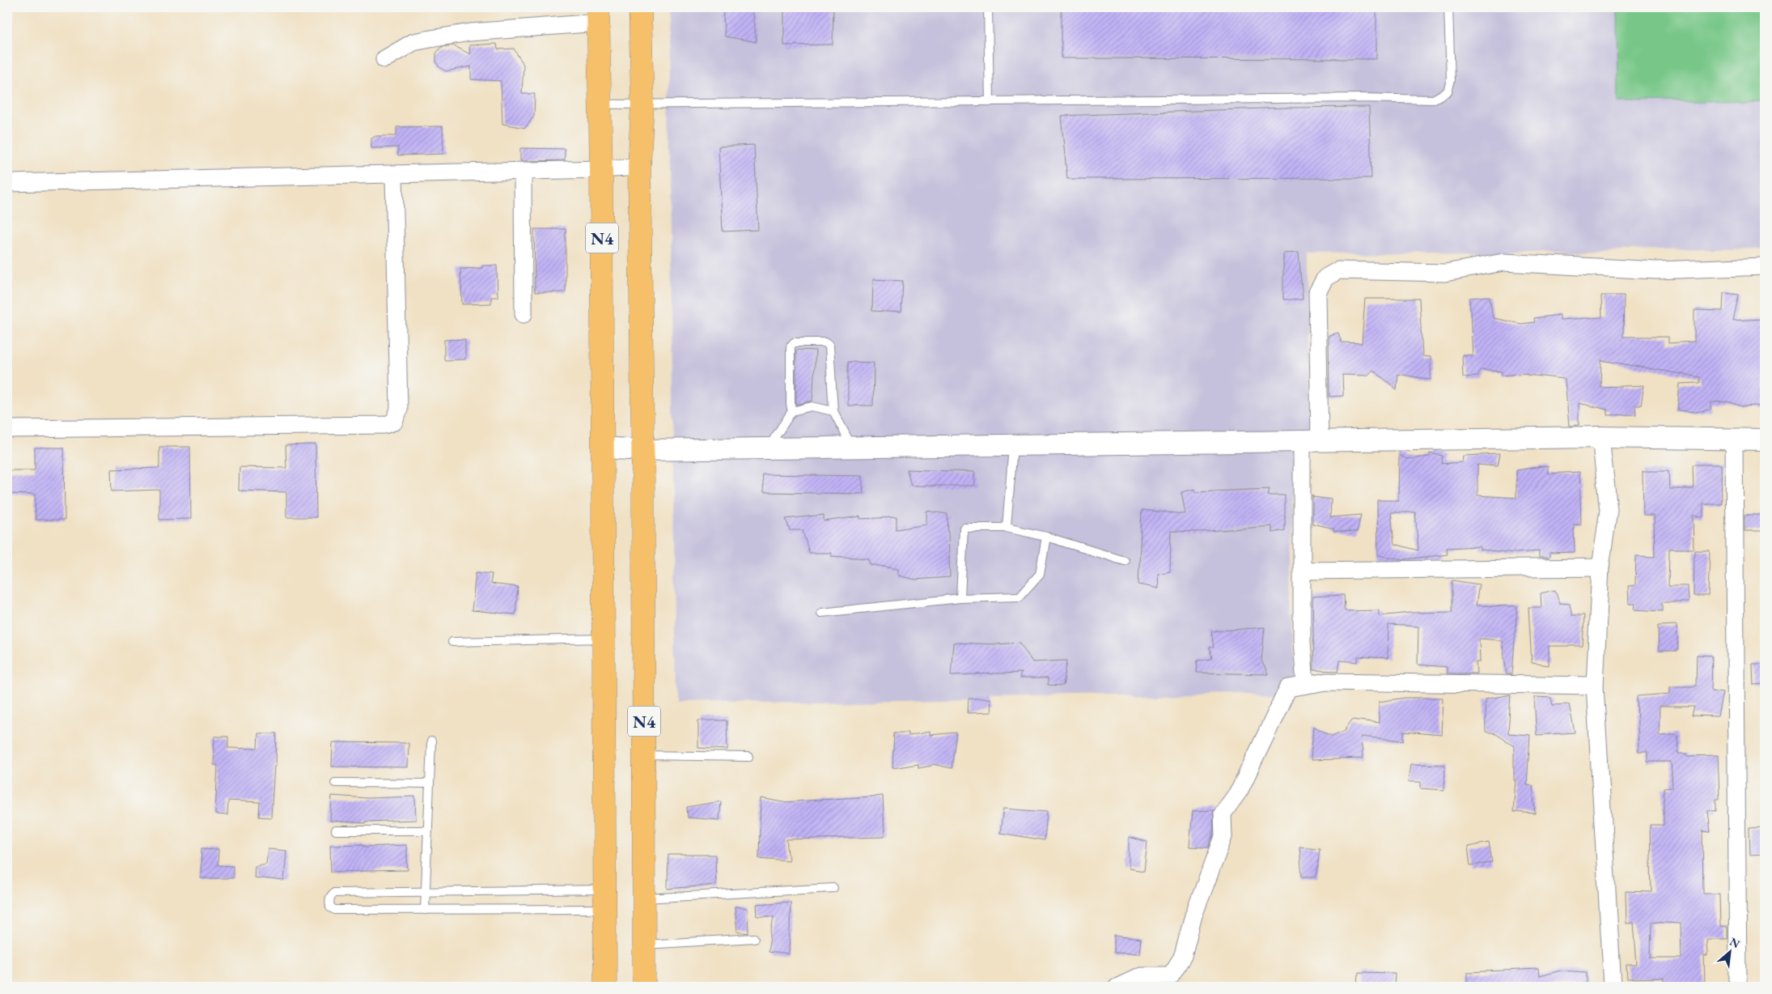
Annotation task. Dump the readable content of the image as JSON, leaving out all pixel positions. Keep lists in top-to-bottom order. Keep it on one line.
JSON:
{"streets":{"highway":["N4"]},"north":"top right"}
